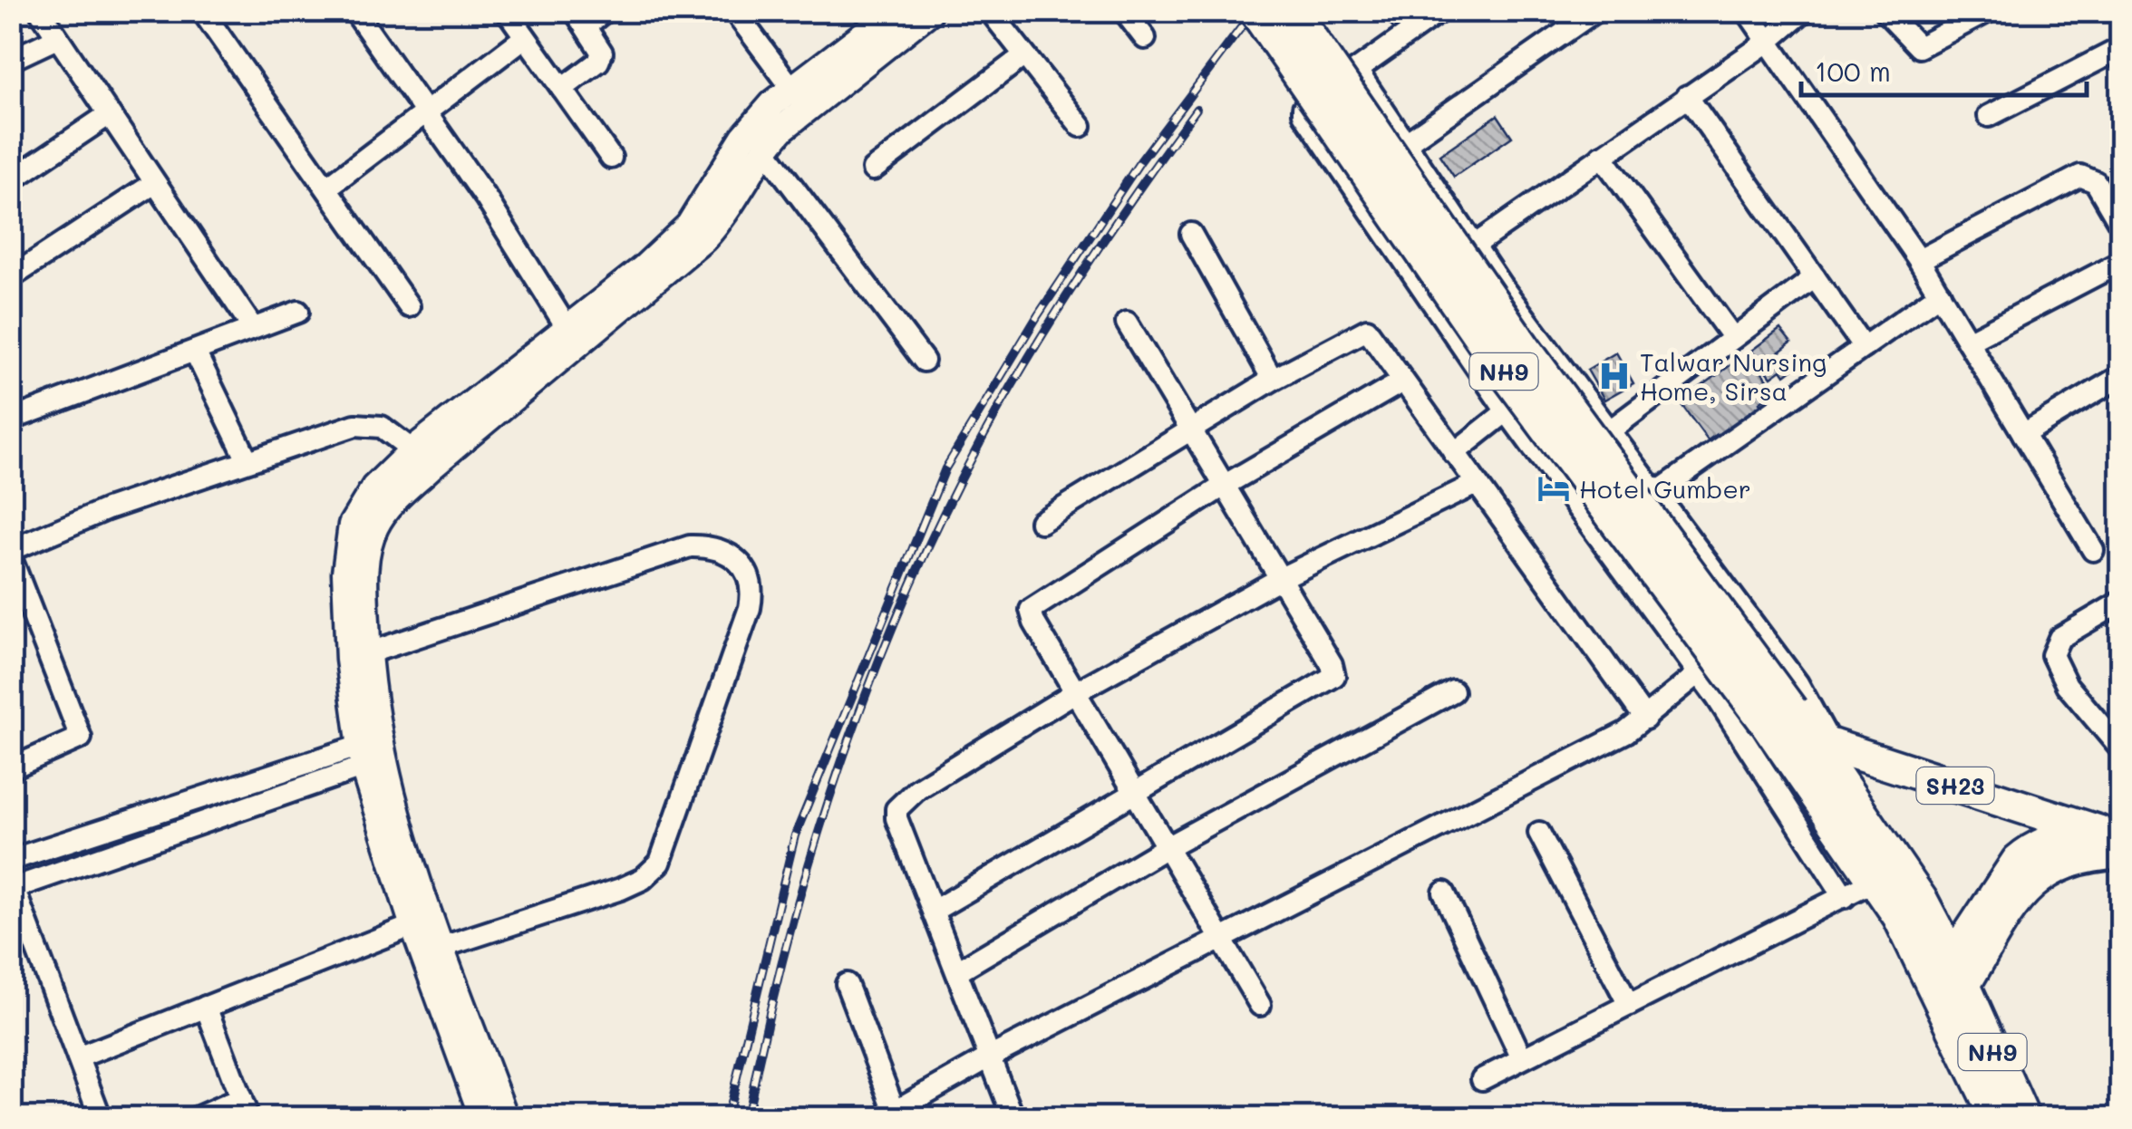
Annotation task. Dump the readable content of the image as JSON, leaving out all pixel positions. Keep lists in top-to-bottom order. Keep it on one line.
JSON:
{"streets":{"main road":["NH9","SH23"]},"crossings":[["NH9","SH23"]],"places":{"hospital":["Talwar Nursing Home, Sirsa"],"hotel":["Hotel Gumber"]},"scale_bar":"100 m"}
